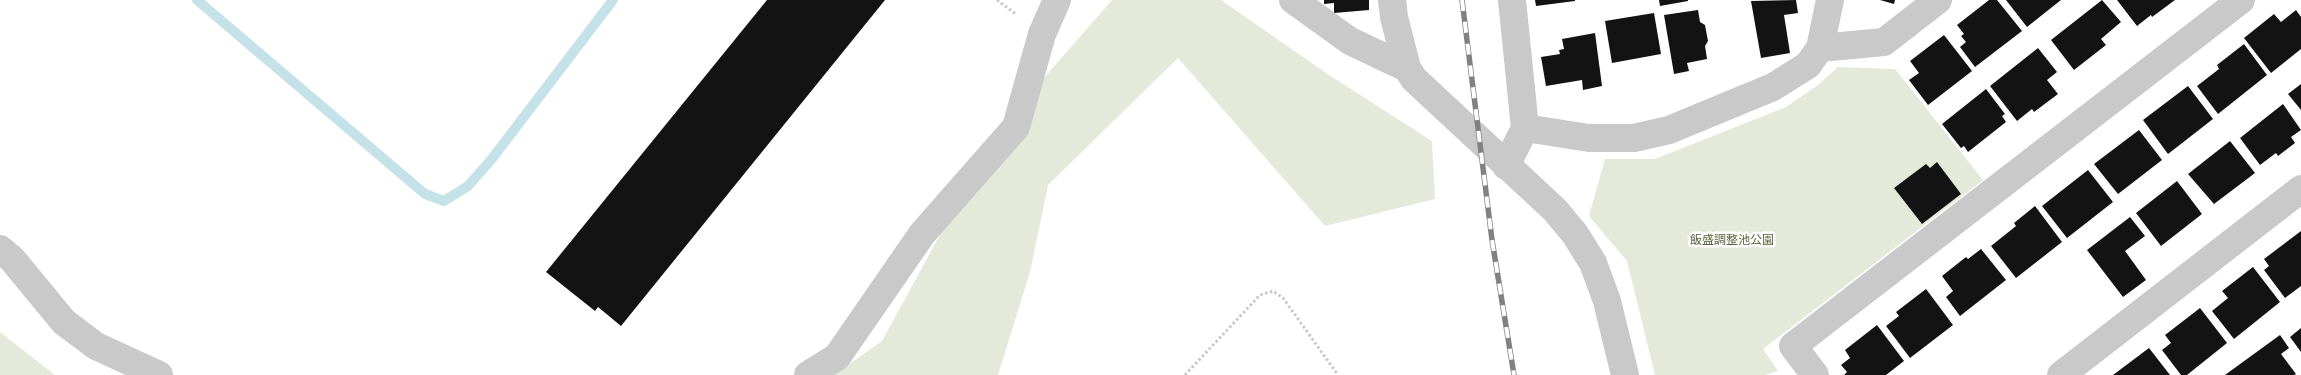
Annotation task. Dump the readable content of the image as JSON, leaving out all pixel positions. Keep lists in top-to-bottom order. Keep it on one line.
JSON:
{"parks":["飯盛調整池公園"]}
